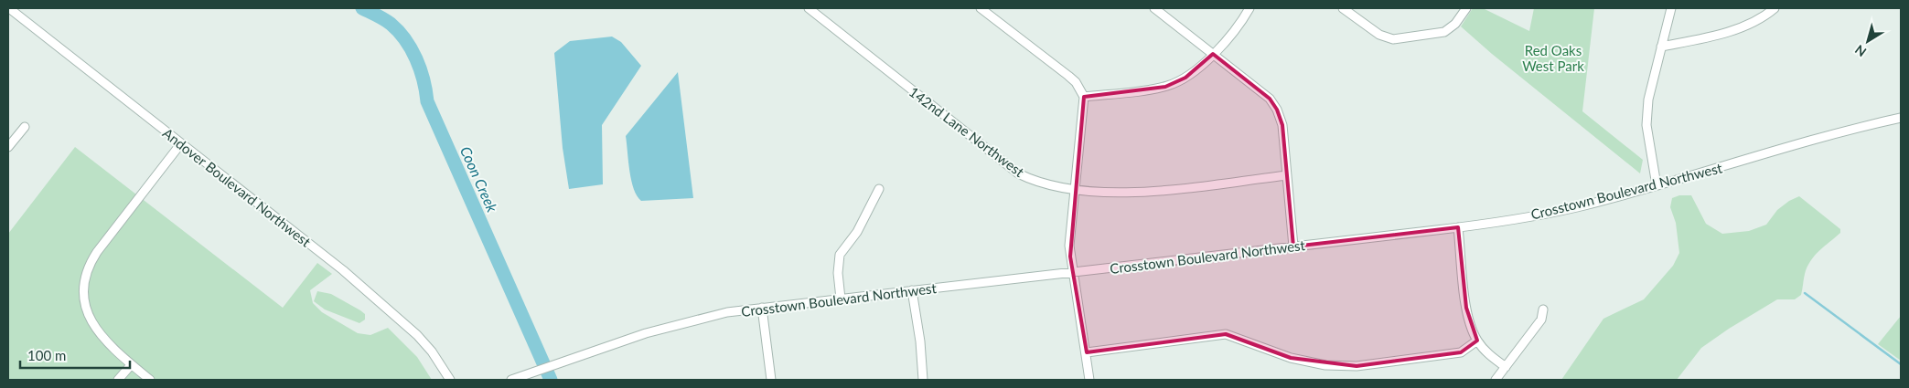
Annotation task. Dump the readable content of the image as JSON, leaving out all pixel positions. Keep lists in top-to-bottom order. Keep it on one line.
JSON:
{"streets":{"street":["142nd Lane Northwest","Andover Boulevard Northwest","Crosstown Boulevard Northwest"]},"water":["Coon Creek"],"parks":["Red Oaks West Park"],"scale_bar":"100 m","north":"bottom left"}
